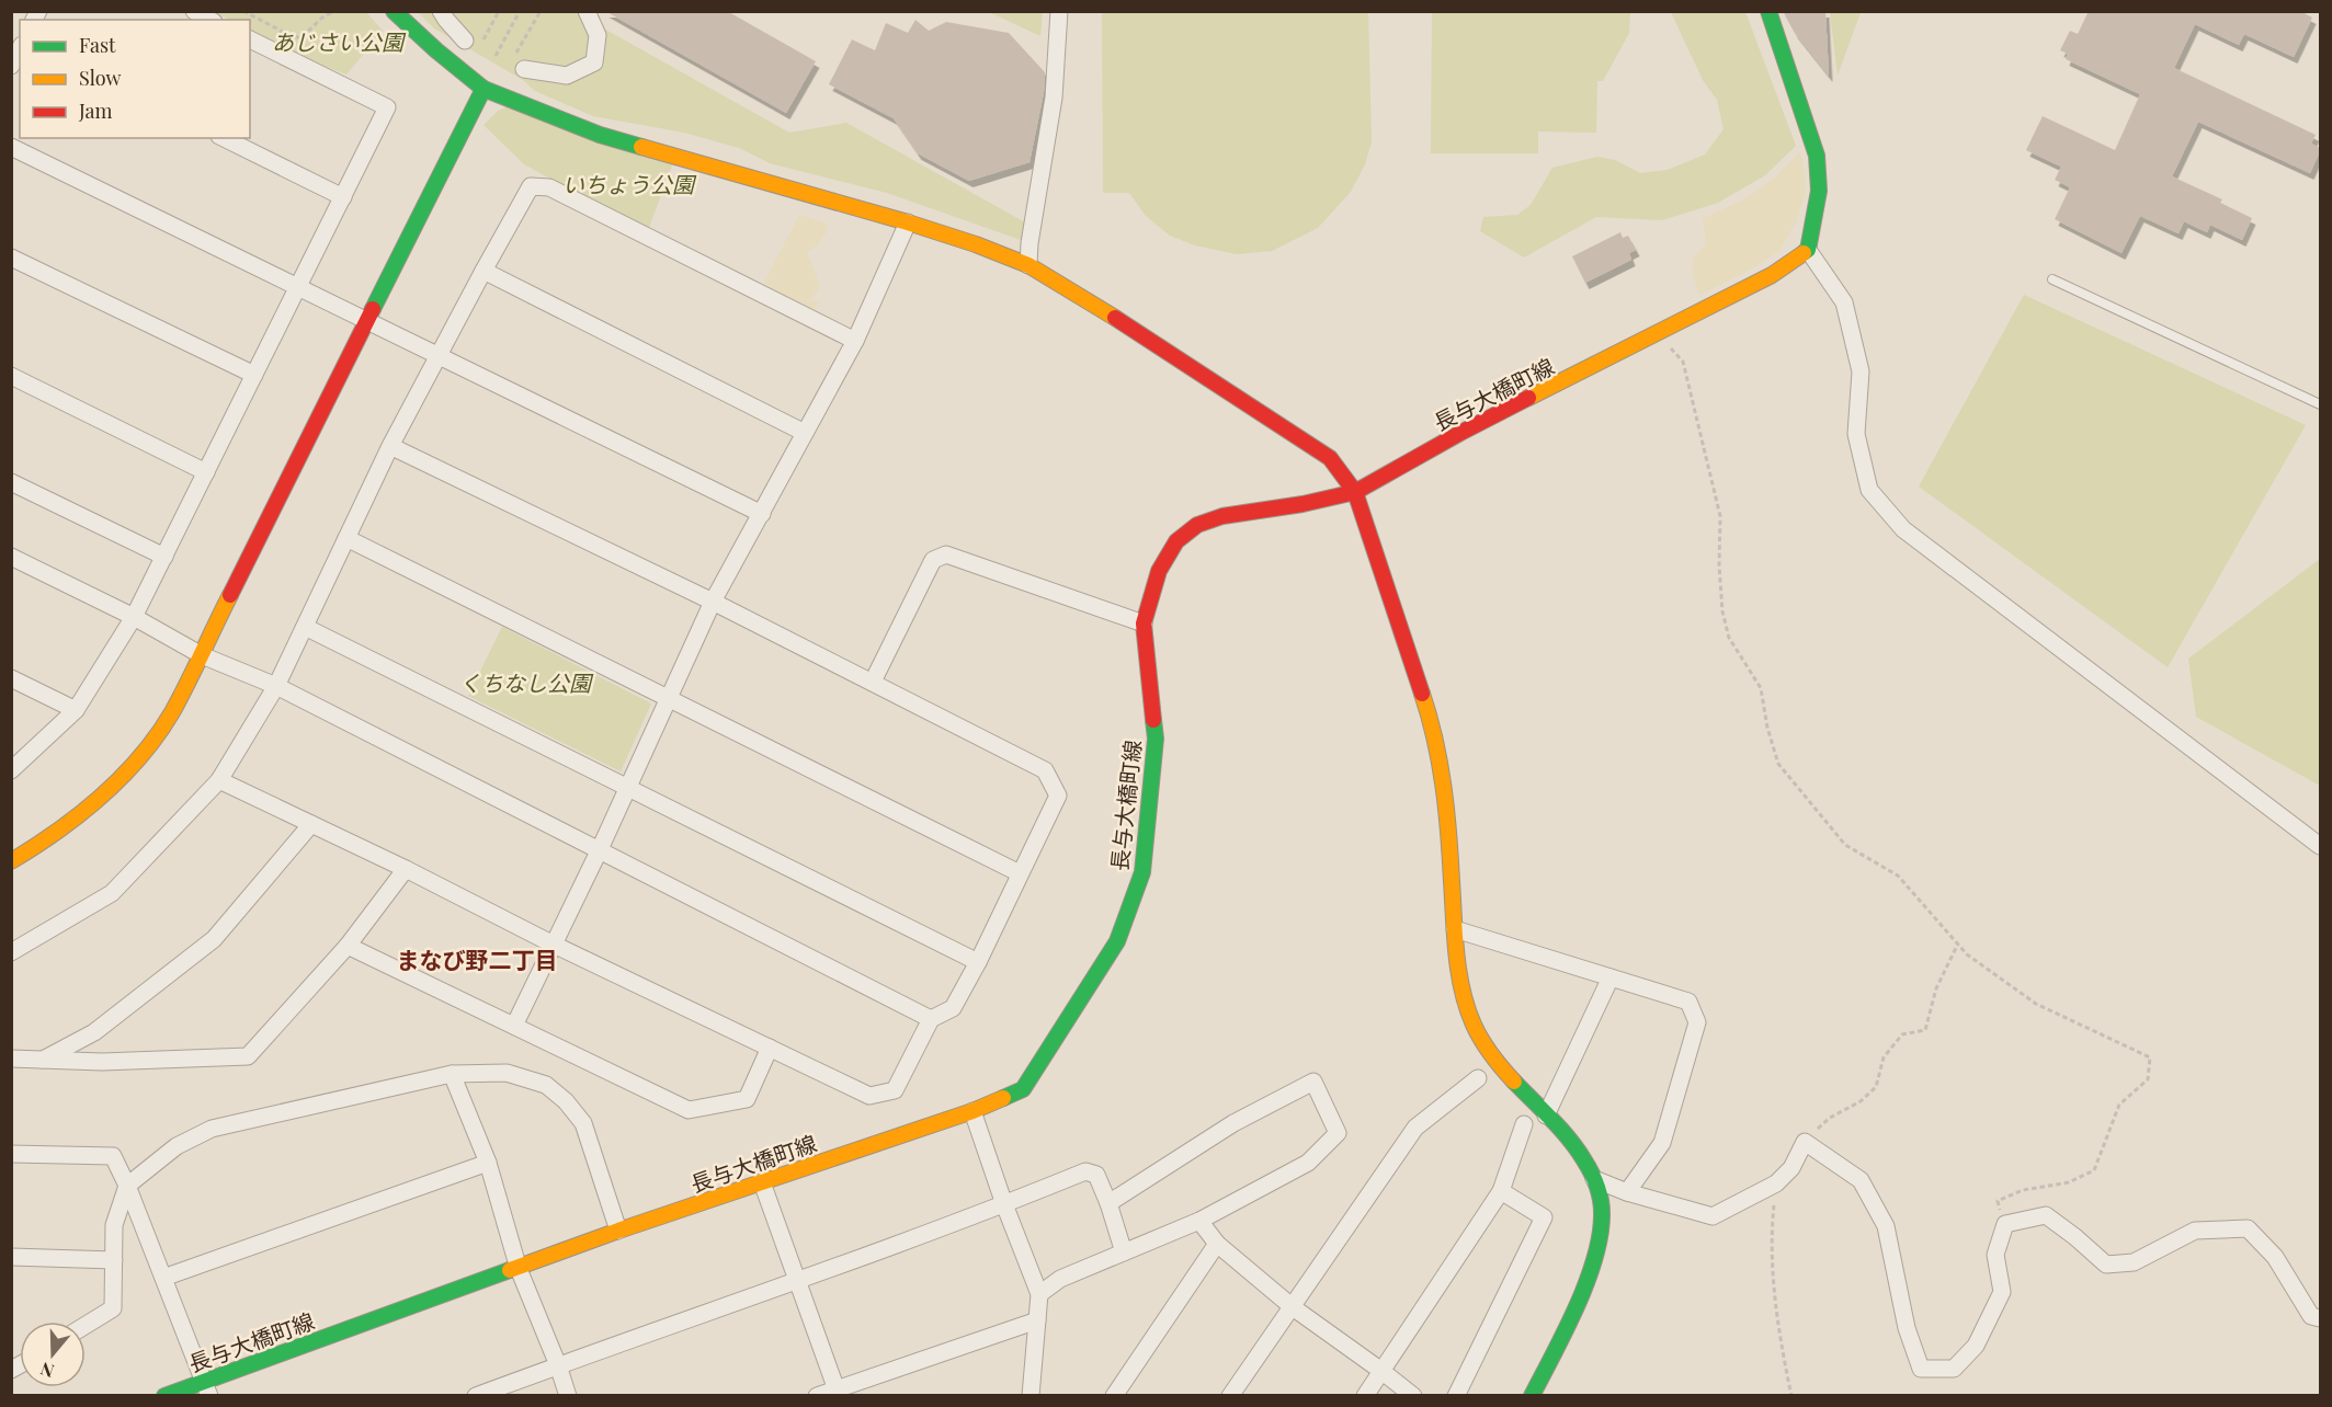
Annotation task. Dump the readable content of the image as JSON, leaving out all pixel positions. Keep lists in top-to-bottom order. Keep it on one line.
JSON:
{"streets":{"street":["長与大橋町線"]},"districts":["まなび野二丁目"],"parks":["あじさい公園","いちょう公園","くちなし公園"],"legend":["Fast","Slow","Jam"],"north":"bottom"}
